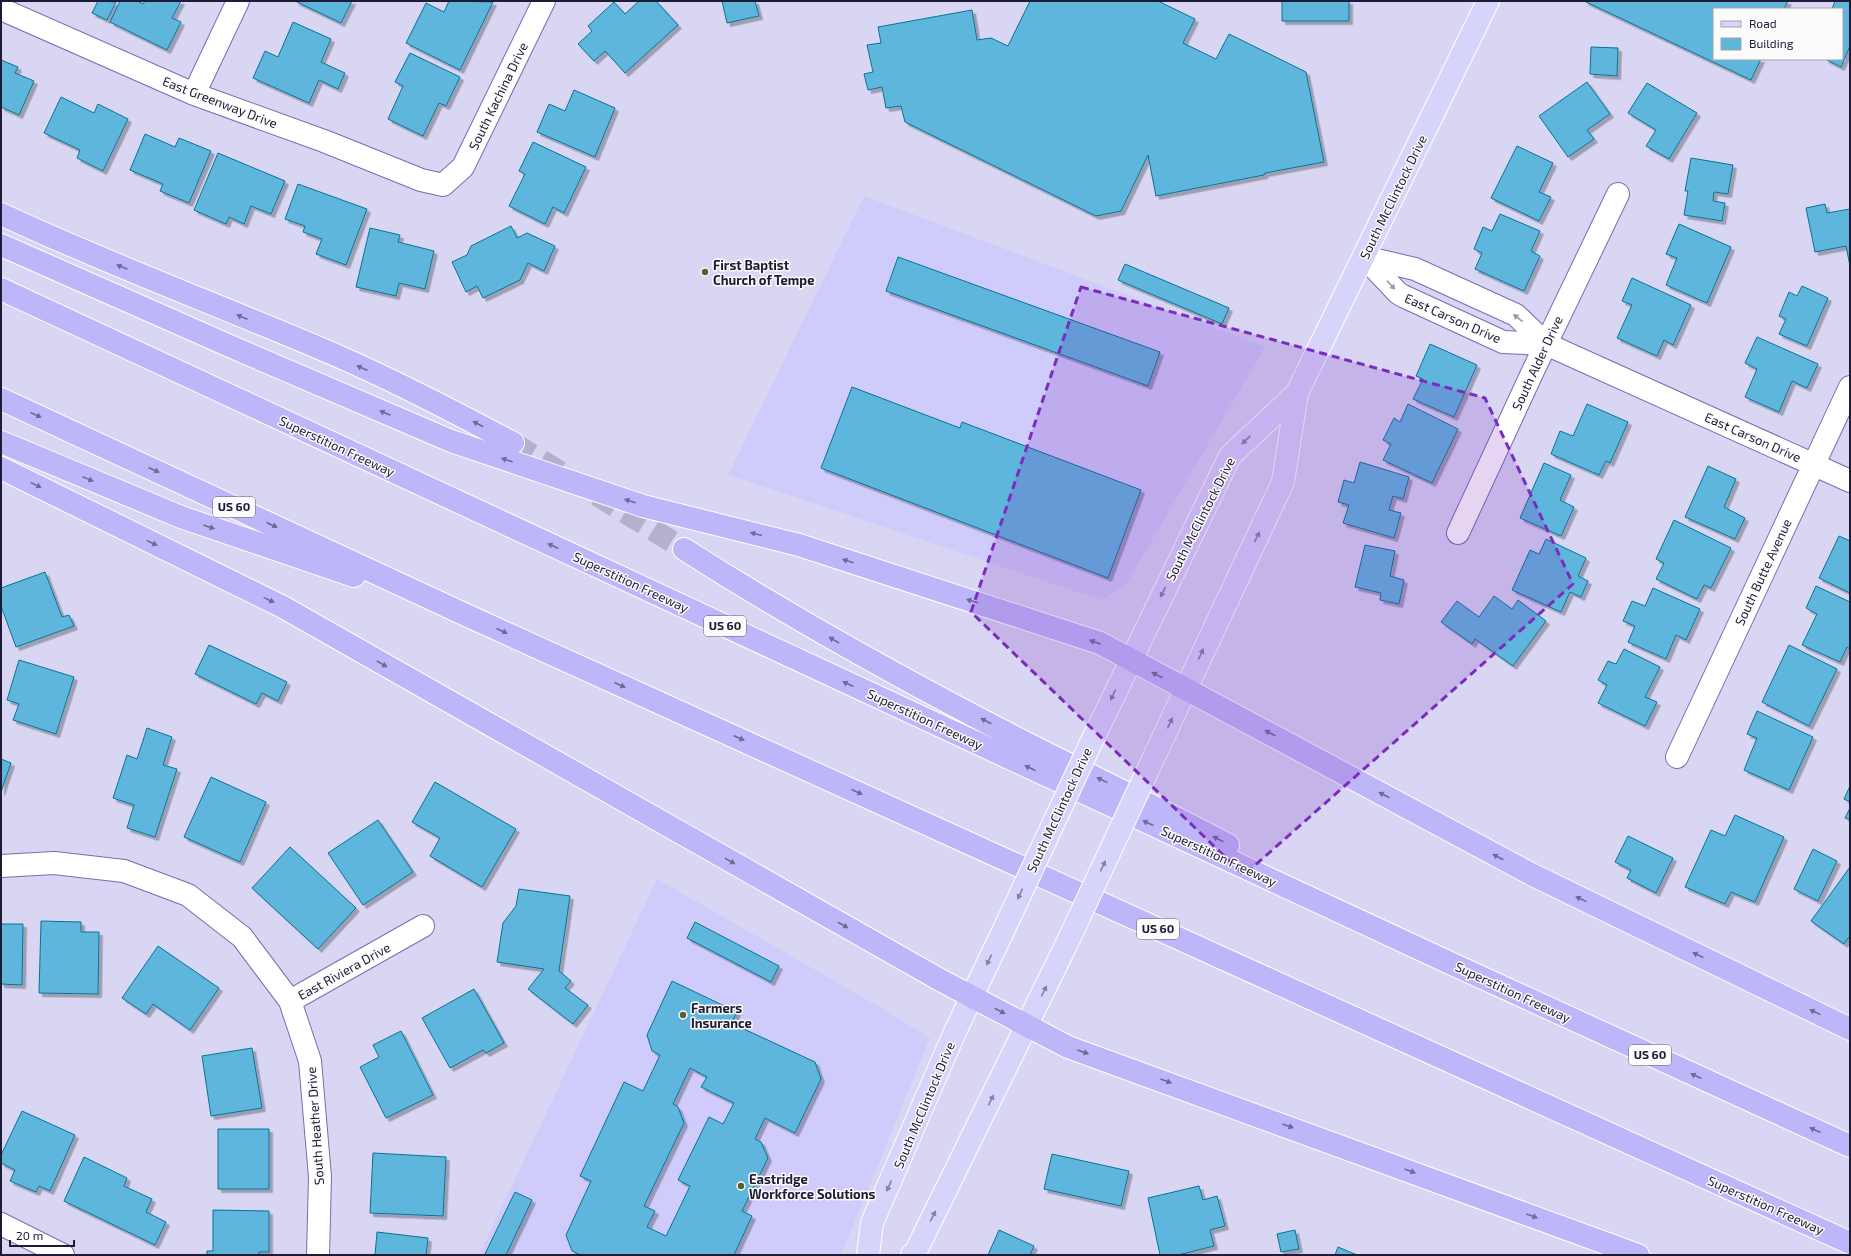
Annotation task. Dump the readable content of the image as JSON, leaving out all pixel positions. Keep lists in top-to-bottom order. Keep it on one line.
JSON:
{"streets":{"highway":["Superstition Freeway","US 60"],"main road":["South McClintock Drive"],"street":["South Kachina Drive","East Greenway Drive","East Carson Drive","South Alder Drive","South Butte Avenue","East Riviera Drive","South Heather Drive"]},"crossings":[["South Kachina Drive","East Greenway Drive"],["South McClintock Drive","East Carson Drive"],["East Carson Drive","South Alder Drive"],["East Carson Drive","South Butte Avenue"],["East Riviera Drive","South Heather Drive"]],"places":["First Baptist Church of Tempe","Farmers Insurance","Eastridge Workforce Solutions"],"legend":["Road","Building"],"scale_bar":"20 m"}
